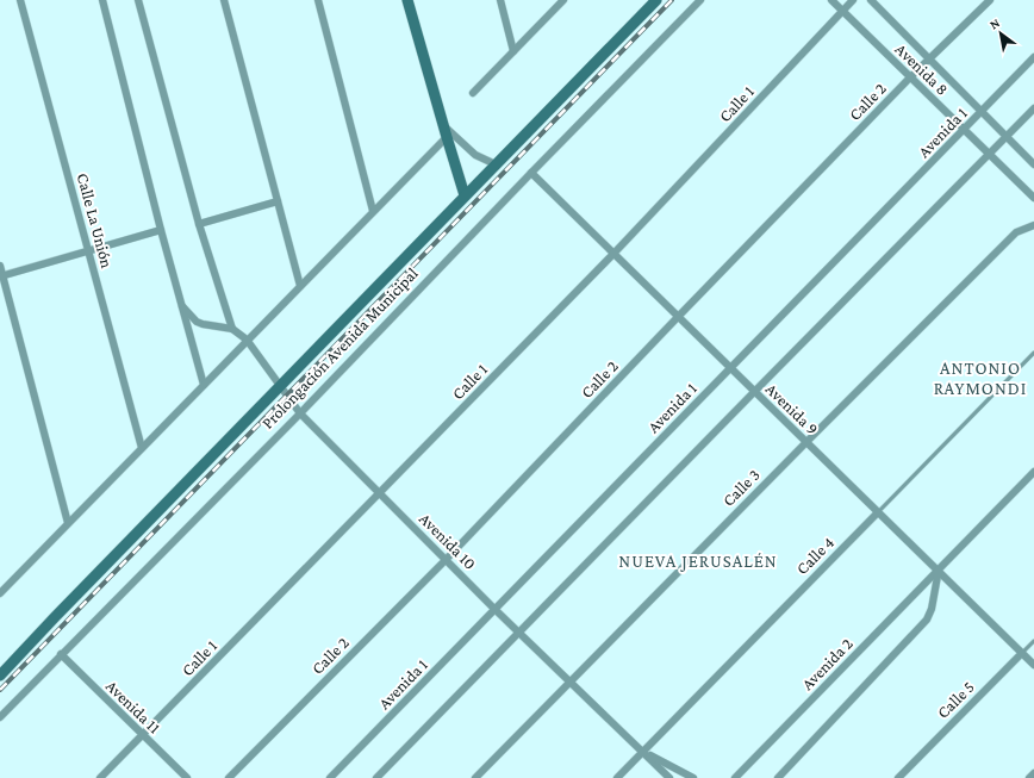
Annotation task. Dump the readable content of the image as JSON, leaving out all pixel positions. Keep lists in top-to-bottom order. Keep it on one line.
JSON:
{"streets":{"main road":["Prolongación Avenida Municipal"],"street":["Avenida 8","Calle 2","Calle 1","Avenida 1","Calle La Unión","Avenida 9","Calle 3","Avenida 10","Calle 4","Avenida 2","Calle 5","Avenida 11"]},"crossings":[["Avenida 8","Calle 2"],["Avenida 8","Calle 1"],["Avenida 8","Avenida 1"],["Calle 2","Avenida 9"],["Calle 2","Avenida 10"],["Calle 1","Avenida 9"],["Calle 1","Avenida 10"],["Calle 1","Avenida 11"],["Avenida 1","Avenida 9"],["Avenida 1","Avenida 10"],["Prolongación Avenida Municipal","Avenida 9"],["Prolongación Avenida Municipal","Avenida 10"],["Prolongación Avenida Municipal","Avenida 11"],["Avenida 9","Calle 3"],["Avenida 9","Calle 4"],["Avenida 9","Avenida 2"],["Avenida 9","Calle 5"],["Calle 3","Avenida 10"],["Avenida 10","Calle 4"]],"districts":["ANTONIO RAYMONDI","NUEVA JERUSALÉN"],"north":"top left"}
